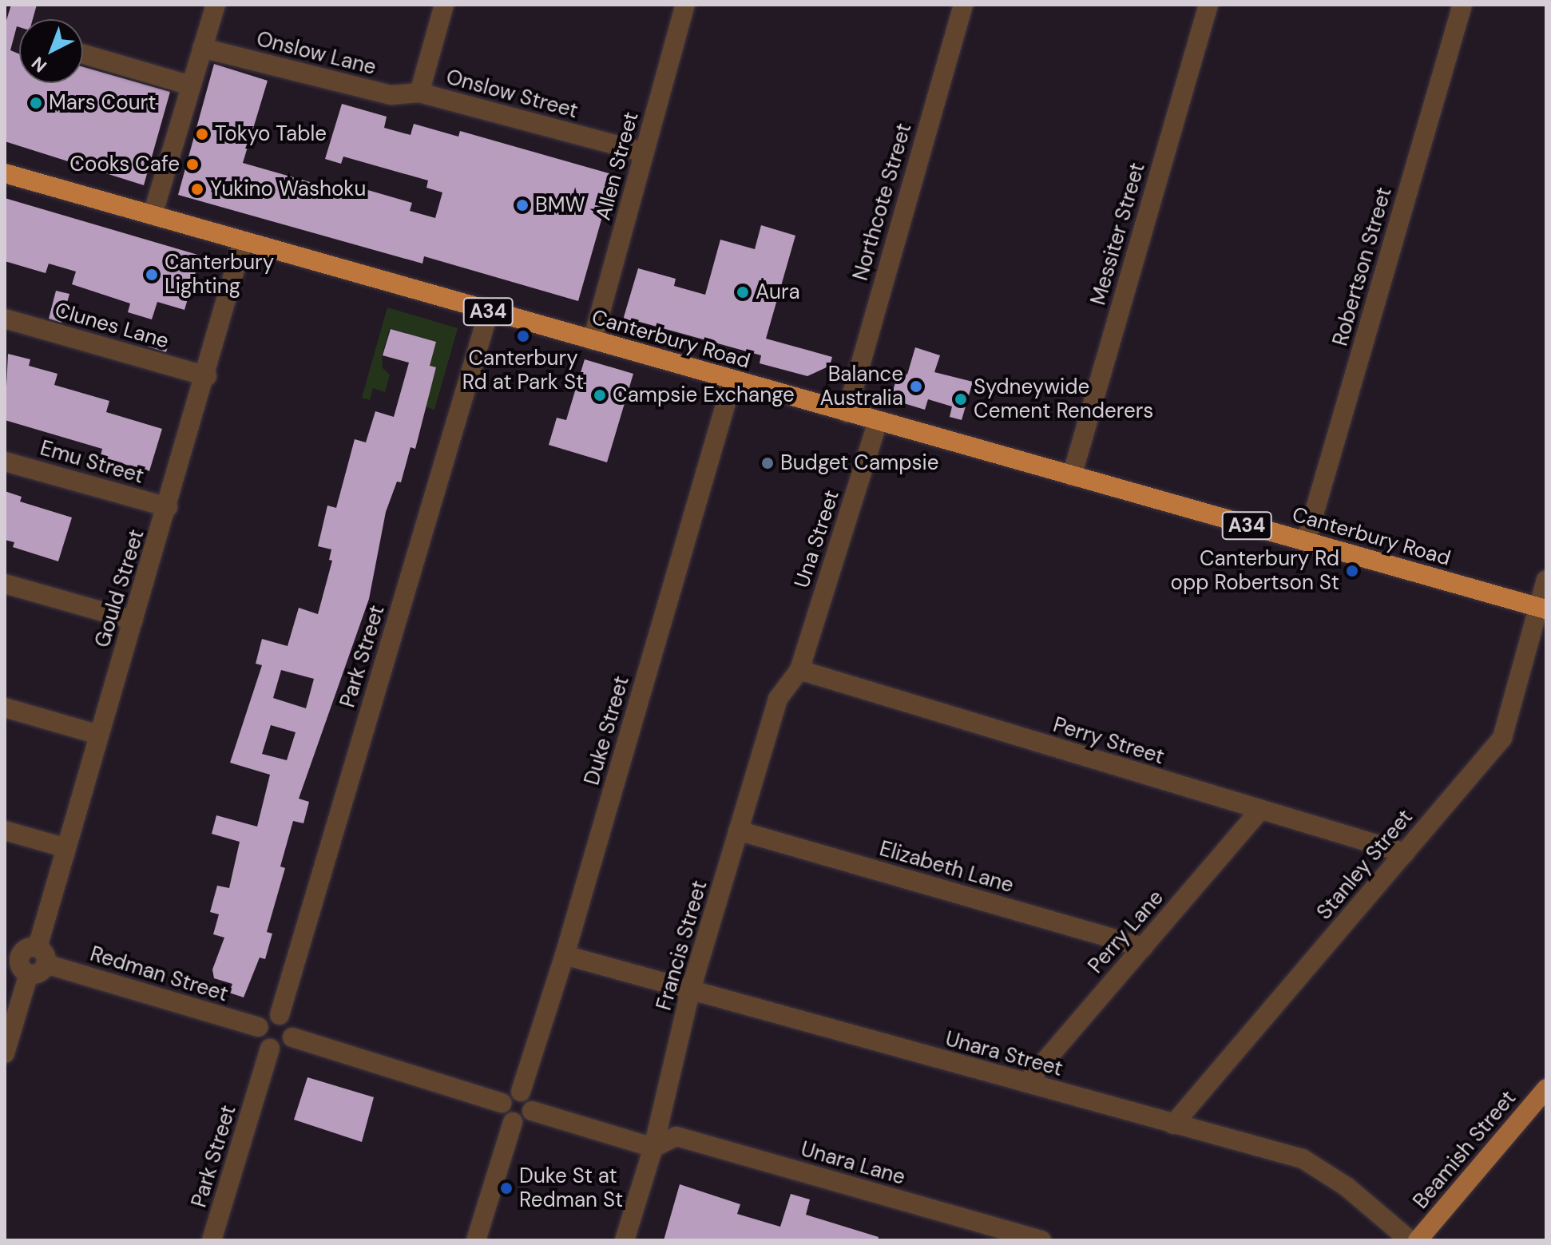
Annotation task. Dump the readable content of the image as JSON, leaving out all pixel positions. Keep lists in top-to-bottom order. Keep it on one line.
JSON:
{"streets":{"highway":["A34","Canterbury Road"],"main road":["Beamish Street"],"street":["Onslow Lane","Onslow Street","Allen Street","Northcote Street","Messiter Street","Robertson Street","Clunes Lane","Emu Street","Una Street","Gould Street","Park Street","Duke Street","Perry Street","Stanley Street","Elizabeth Lane","Perry Lane","Francis Street","Redman Street","Unara Street","Unara Lane"]},"crossings":[["Onslow Lane","Onslow Street"],["Onslow Street","Allen Street"],["Allen Street","Canterbury Road"],["Northcote Street","Canterbury Road"],["Messiter Street","Canterbury Road"],["Robertson Street","Canterbury Road"],["Clunes Lane","Gould Street"],["Canterbury Road","Una Street"],["Canterbury Road","Gould Street"],["Canterbury Road","Park Street"],["Canterbury Road","Duke Street"],["Canterbury Road","Stanley Street"],["Emu Street","Gould Street"],["Una Street","Perry Street"],["Una Street","Francis Street"],["Gould Street","Redman Street"],["Park Street","Redman Street"],["Duke Street","Unara Street"],["Perry Street","Stanley Street"],["Perry Street","Perry Lane"],["Perry Street","Francis Street"],["Stanley Street","Unara Street"],["Elizabeth Lane","Perry Lane"],["Elizabeth Lane","Francis Street"],["Perry Lane","Unara Street"],["Francis Street","Unara Street"],["Francis Street","Unara Lane"]],"places":["Mars Court","Tokyo Table","Cooks Cafe","Yukino Washoku","BMW","Canterbury Lighting","Aura","Canterbury Rd at Park St","Balance Australia","Campsie Exchange","Sydneywide Cement Renderers","Budget Campsie","Canterbury Rd opp Robertson St","Duke St at Redman St"],"north":"bottom left"}
